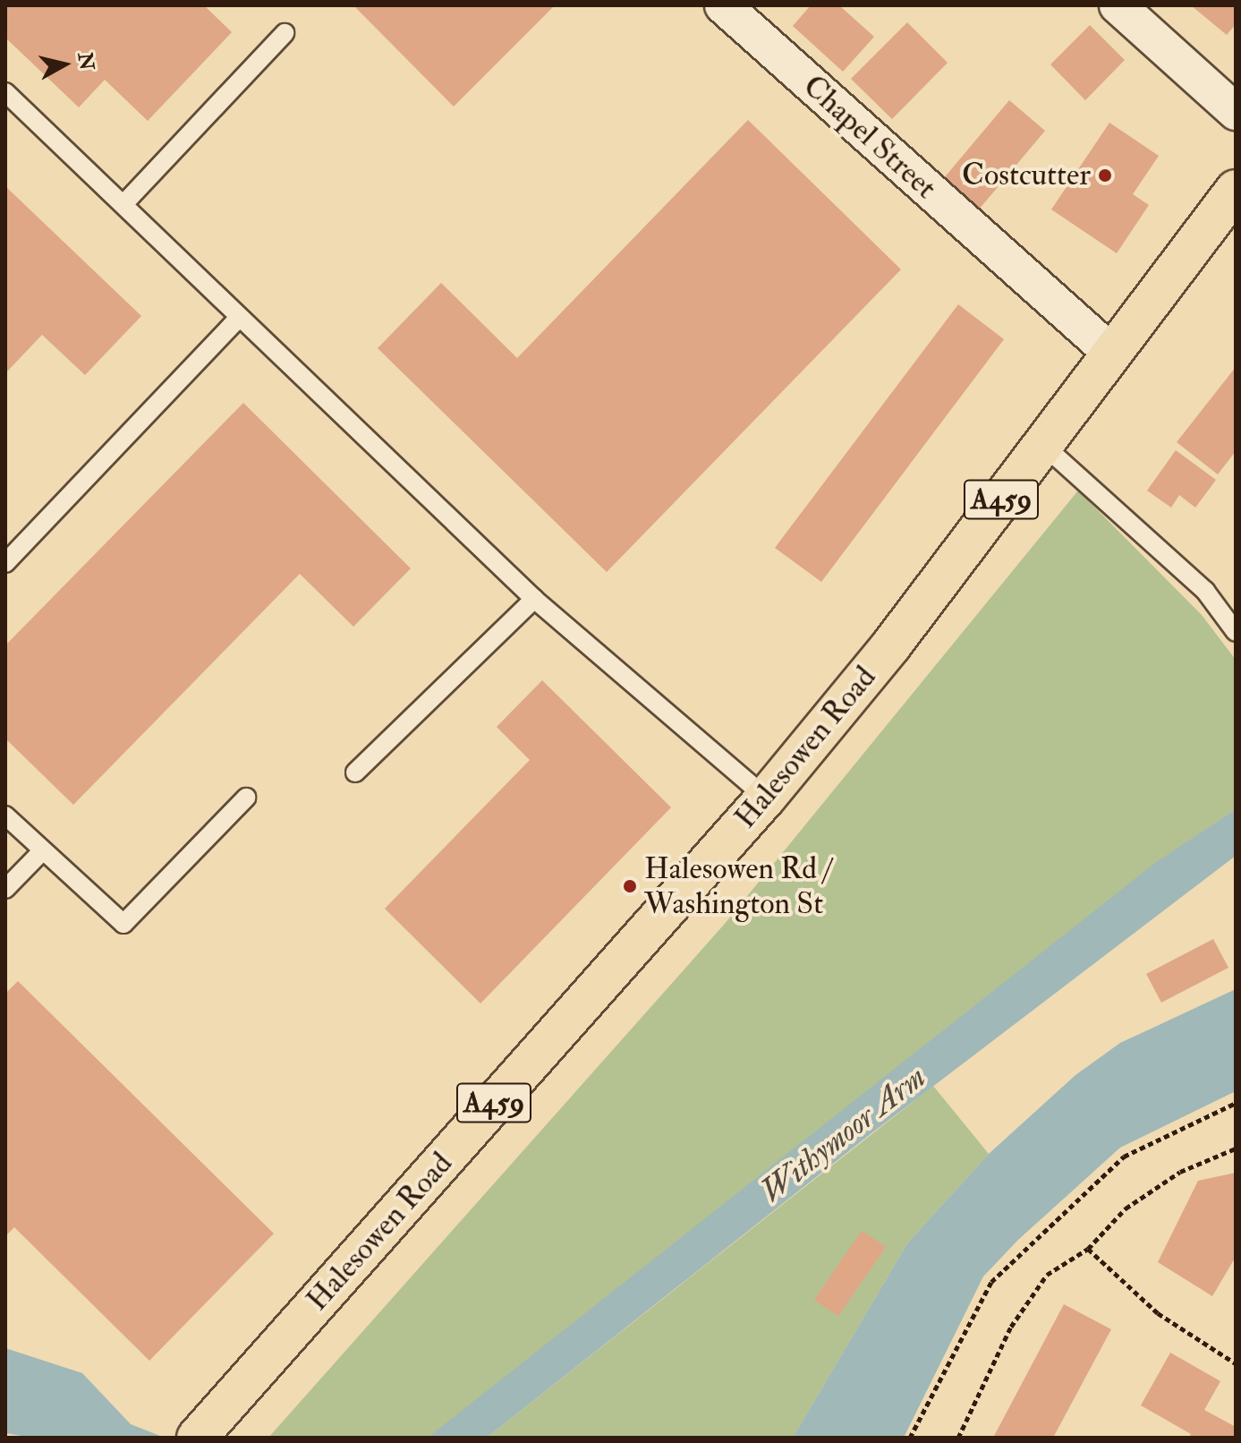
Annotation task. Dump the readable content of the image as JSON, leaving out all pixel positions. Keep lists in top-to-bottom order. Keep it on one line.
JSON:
{"streets":{"main road":["A459","Halesowen Road"],"street":["Chapel Street"]},"crossings":[["Chapel Street","Halesowen Road"]],"water":["Withymoor Arm"],"places":["Costcutter","Halesowen Rd / Washington St"],"north":"right"}
